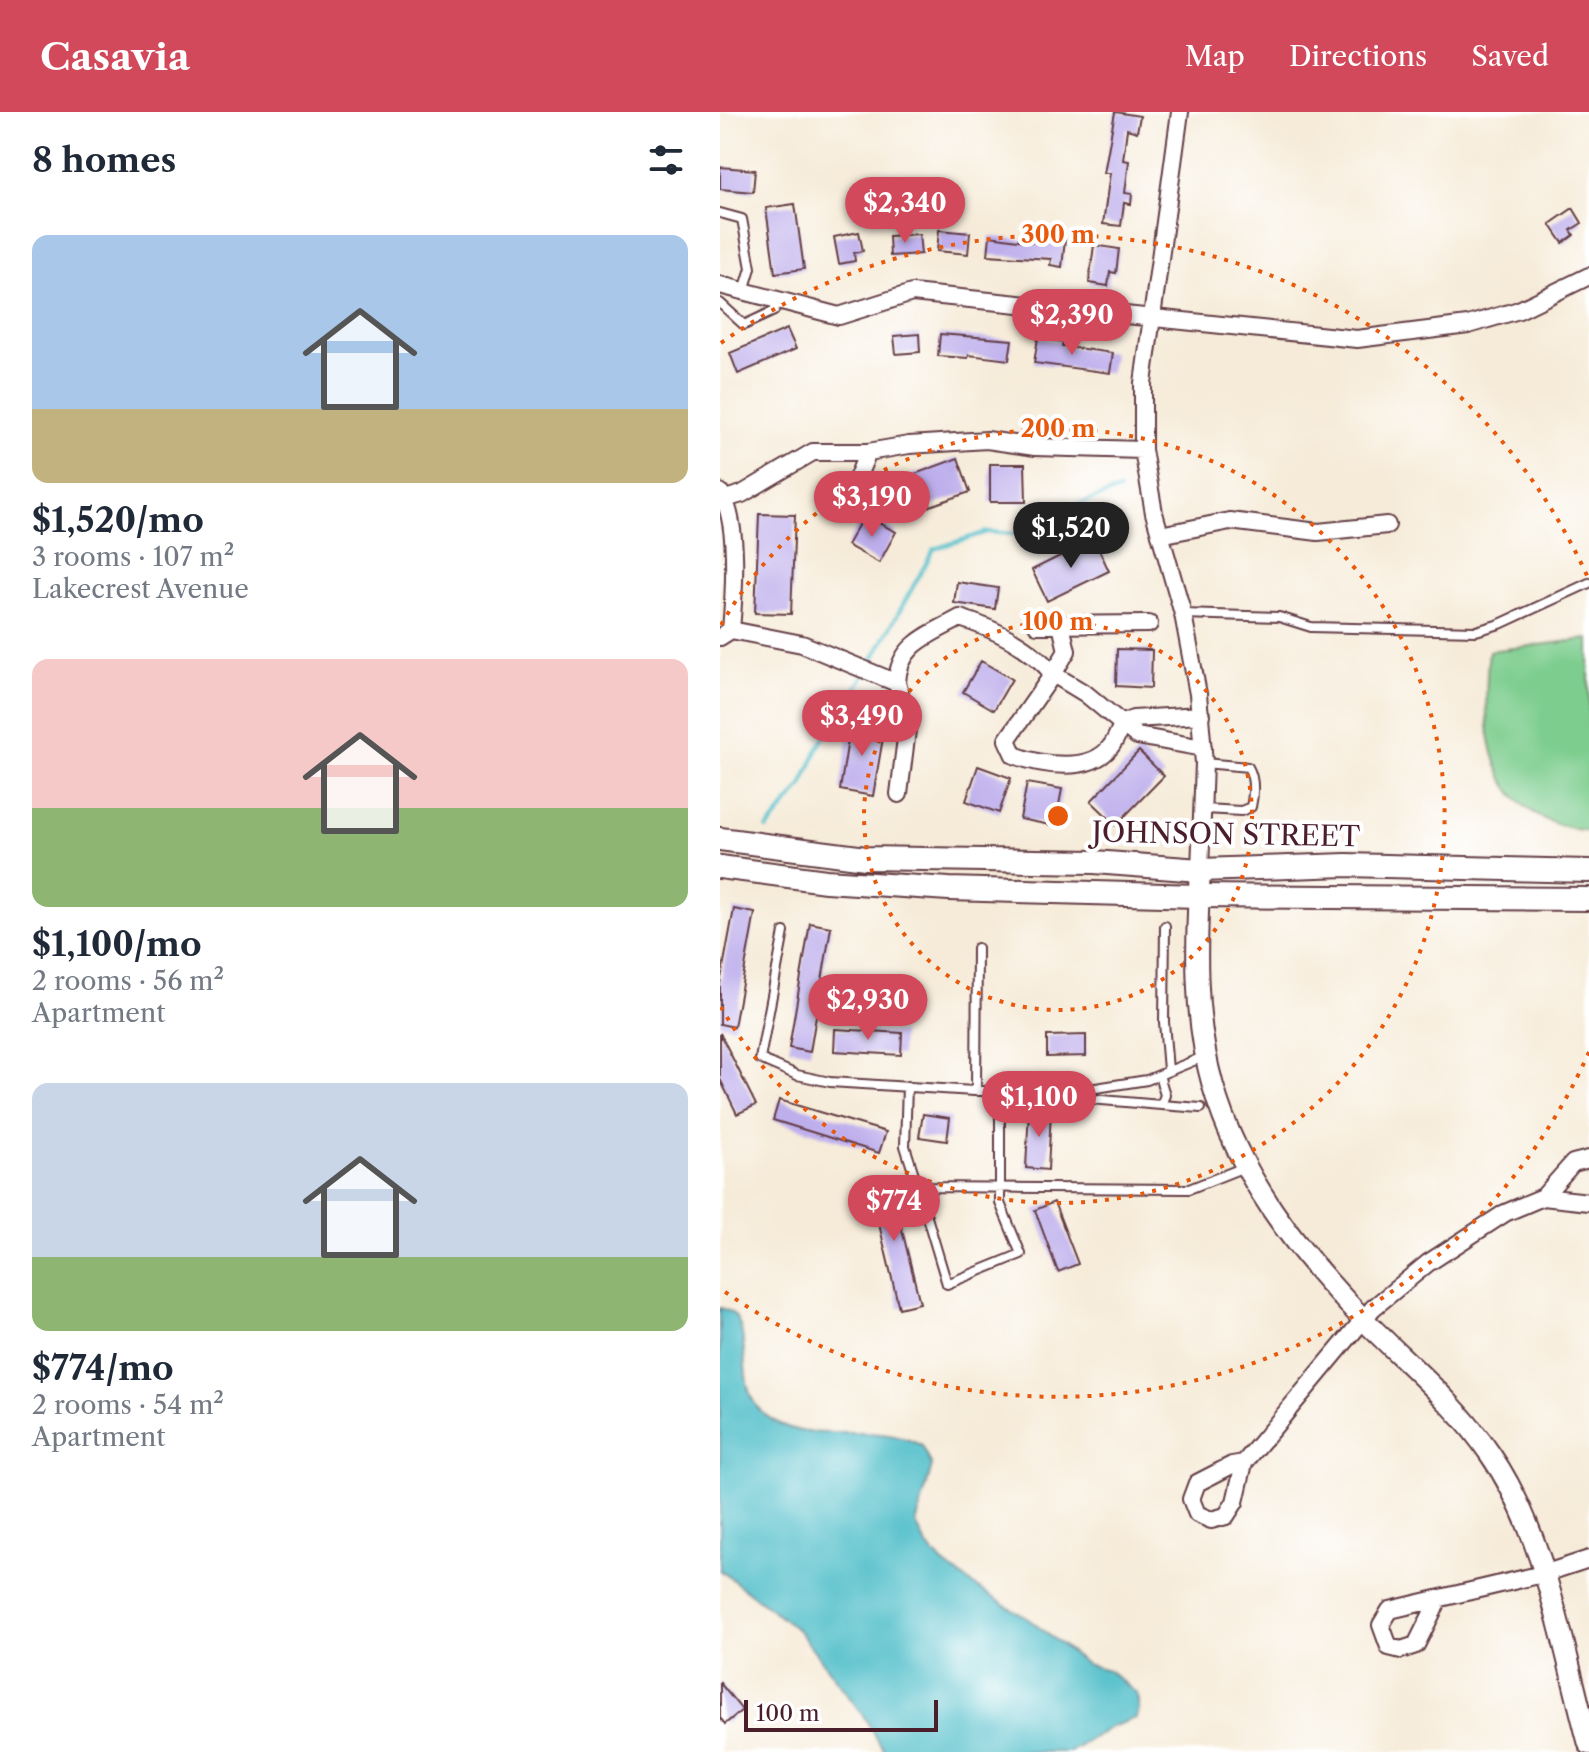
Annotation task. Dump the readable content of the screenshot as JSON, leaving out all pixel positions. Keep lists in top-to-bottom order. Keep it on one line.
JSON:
{"streets":{"main road":["JOHNSON STREET"]},"scale_bar":"100 m","page":{"header":"Casavia","nav":["Map","Directions","Saved"],"heading":"8 homes","price":["$2,340","$2,390","$3,190","$1,520","$3,490","$2,930","$1,100","$774"],"list":[{"name":"$1,520/mo","note":"3 rooms · 107 m² · Lakecrest Avenue"},{"name":"$1,100/mo","note":"2 rooms · 56 m² · Apartment"},{"name":"$774/mo","note":"2 rooms · 54 m² · Apartment"}],"scale":"100 m"},"rings":["300 m","200 m","100 m"]}
